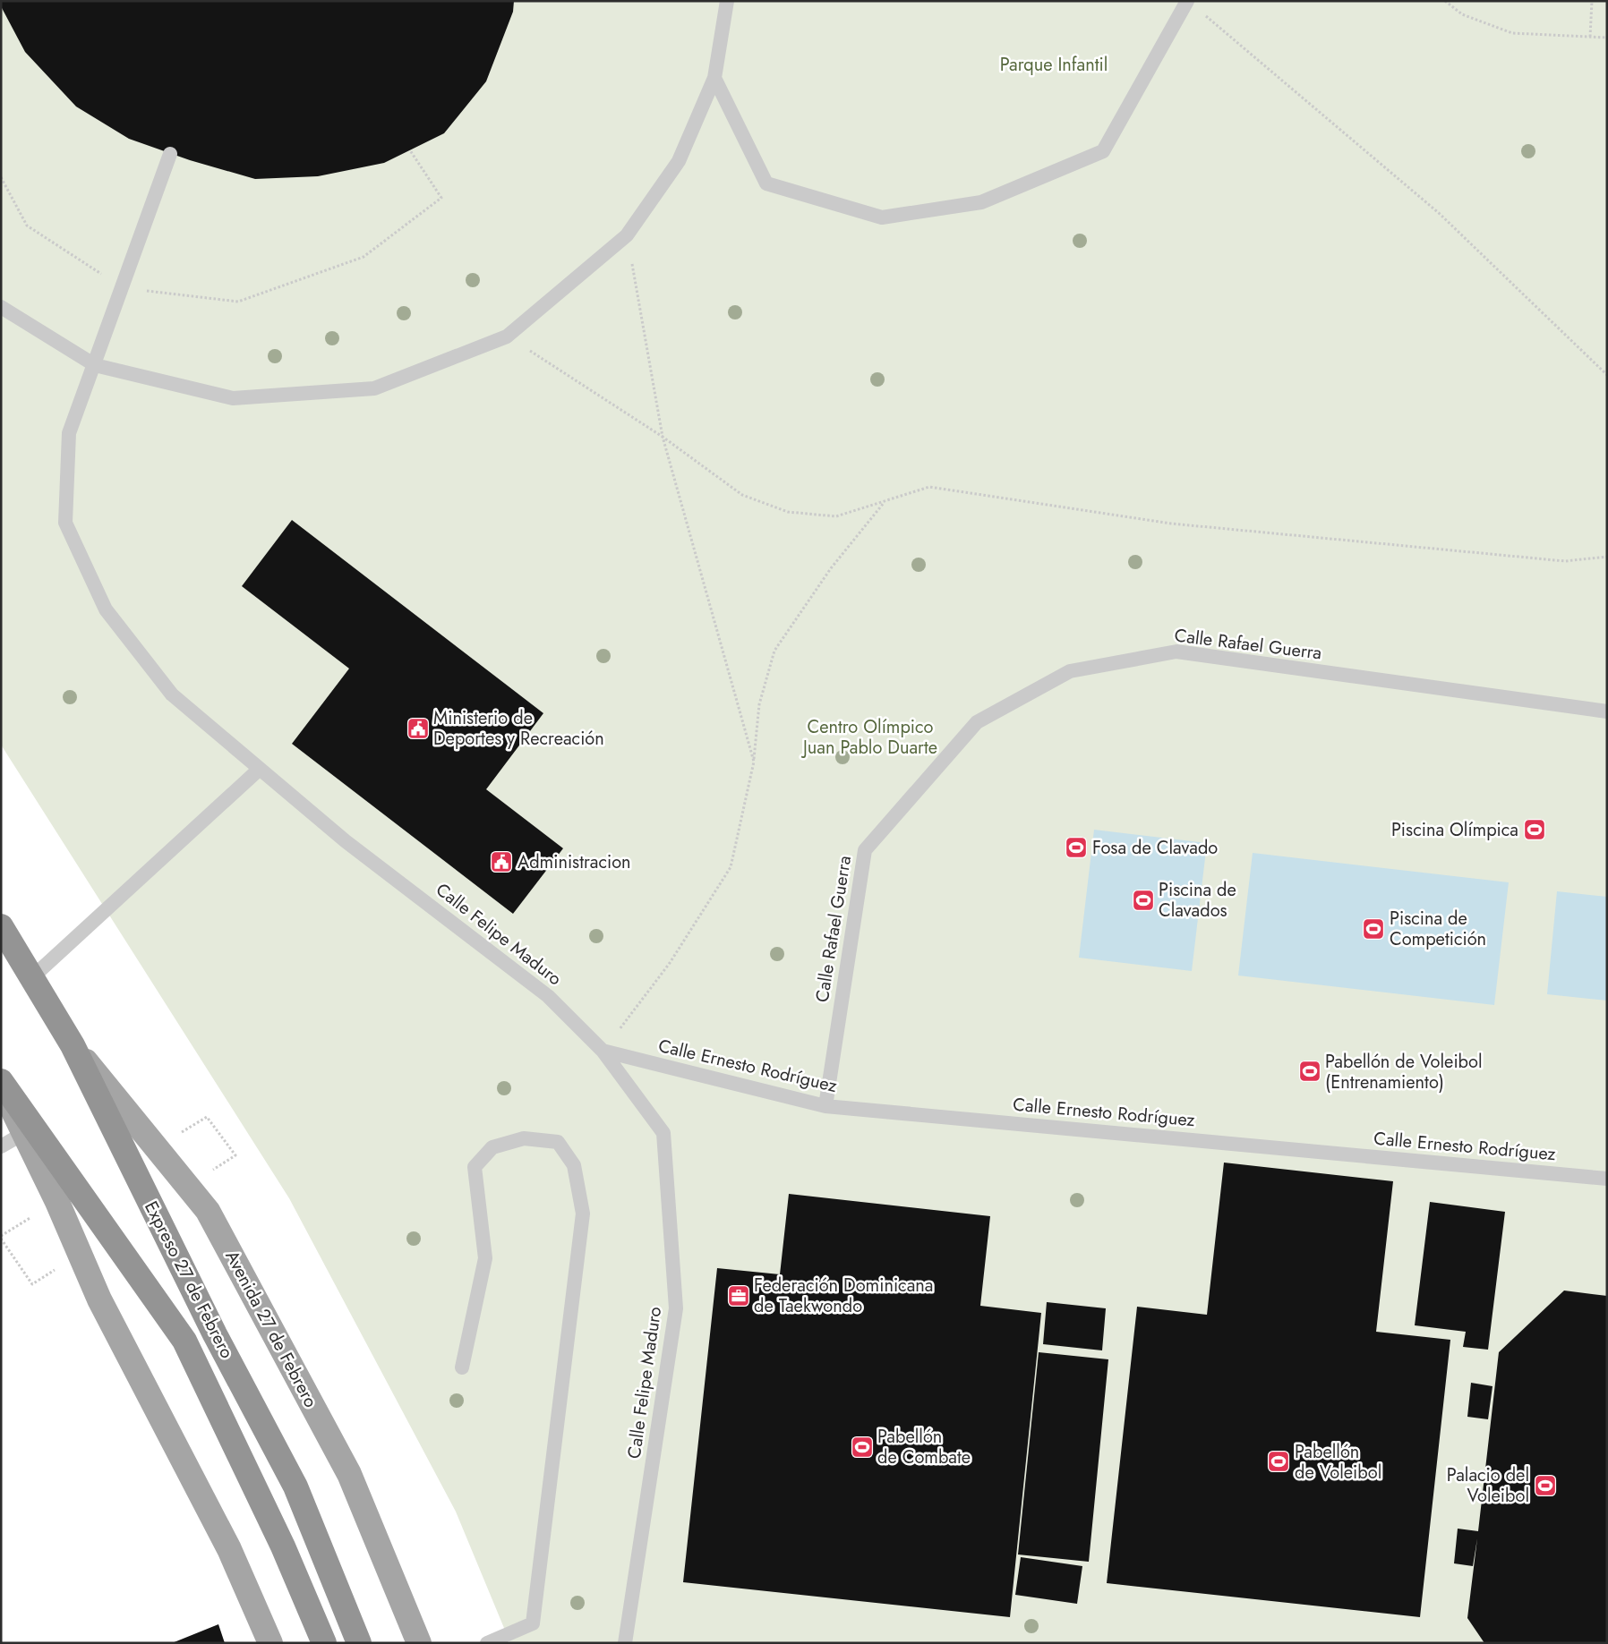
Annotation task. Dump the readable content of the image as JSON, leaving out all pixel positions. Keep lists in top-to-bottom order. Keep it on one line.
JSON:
{"streets":{"highway":["Expreso 27 de Febrero"],"main road":["Avenida 27 de Febrero"],"lane":["Calle Rafael Guerra","Calle Felipe Maduro","Calle Ernesto Rodríguez"]},"crossings":[["Calle Rafael Guerra","Calle Ernesto Rodríguez"],["Calle Felipe Maduro","Calle Ernesto Rodríguez"],["Expreso 27 de Febrero","Avenida 27 de Febrero"]],"parks":["Parque Infantil","Centro Olímpico Juan Pablo Duarte"],"places":{"public building":["Ministerio de Deportes y Recreación","Administracion"],"sports":["Piscina Olímpica","Fosa de Clavado","Piscina de Clavados","Piscina de Competición","Pabellón de Voleibol (Entrenamiento)","Pabellón de Combate","Pabellón de Voleibol","Palacio del Voleibol"],"office":["Federación Dominicana de Taekwondo"]}}
